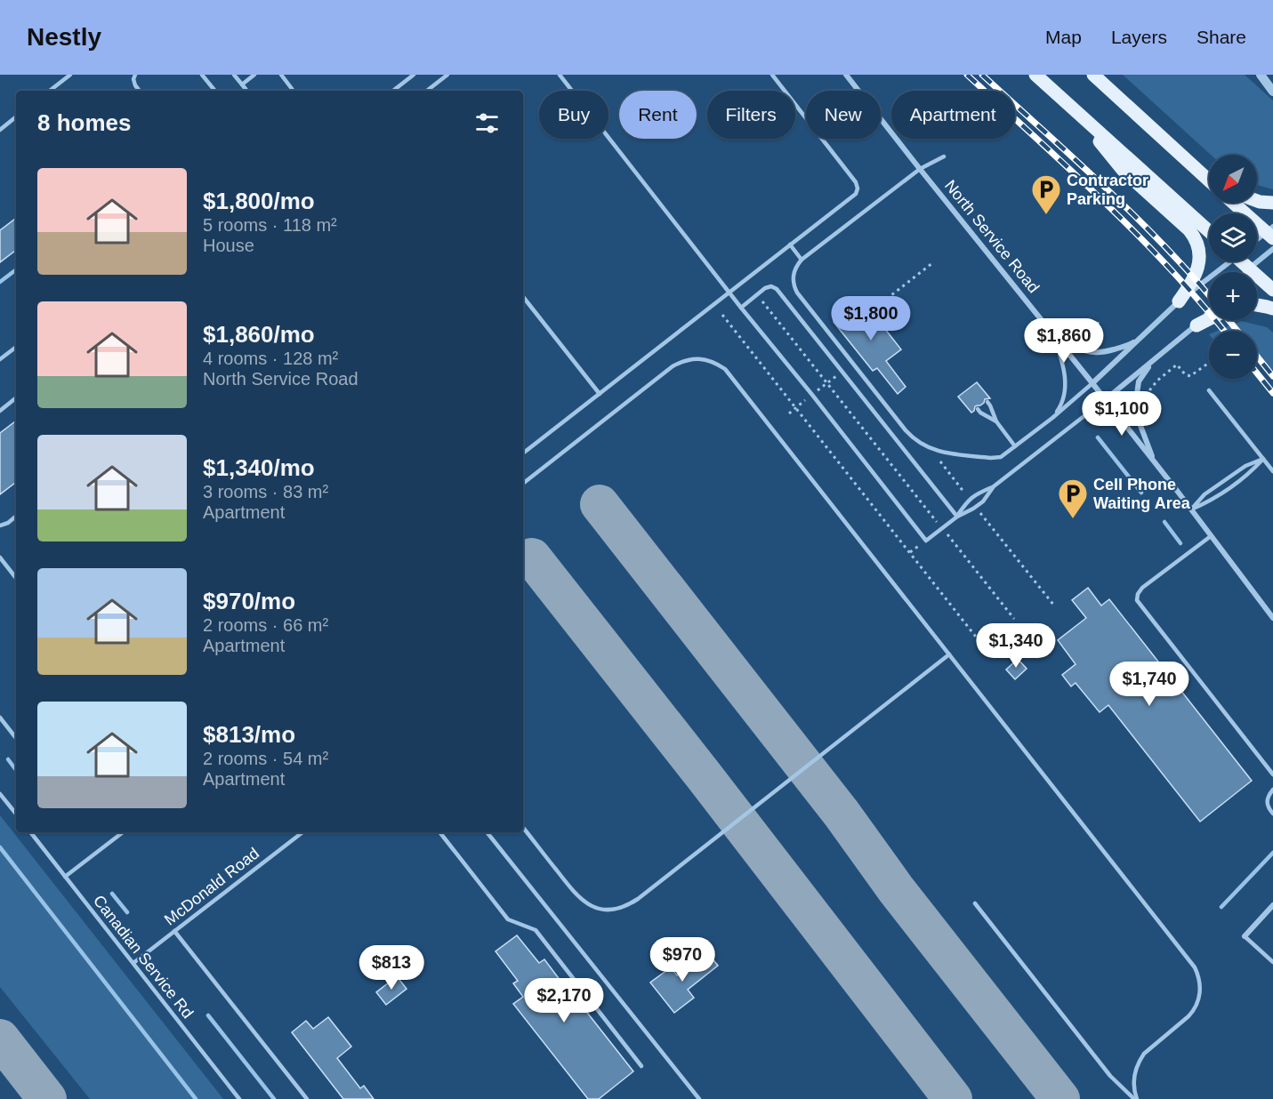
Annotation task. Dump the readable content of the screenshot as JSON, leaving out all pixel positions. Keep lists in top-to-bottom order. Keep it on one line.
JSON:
{"streets":{"street":["North Service Road"],"lane":["McDonald Road","Canadian Service Rd"]},"crossings":[["McDonald Road","Canadian Service Rd"]],"places":{"parking":["Contractor Parking","Cell Phone Waiting Area"]},"north":"bottom left","page":{"header":"Nestly","nav":["Map","Layers","Share"],"chip":["Buy","Rent","Filters","New","Apartment"],"heading":"8 homes","map_buttons":["+","−"],"list":[{"name":"$1,800/mo","note":"5 rooms · 118 m² · House"},{"name":"$1,860/mo","note":"4 rooms · 128 m² · North Service Road"},{"name":"$1,340/mo","note":"3 rooms · 83 m² · Apartment"},{"name":"$970/mo","note":"2 rooms · 66 m² · Apartment"},{"name":"$813/mo","note":"2 rooms · 54 m² · Apartment"}],"price":["$1,800","$1,860","$1,100","$1,340","$1,740","$970","$813","$2,170"]}}
